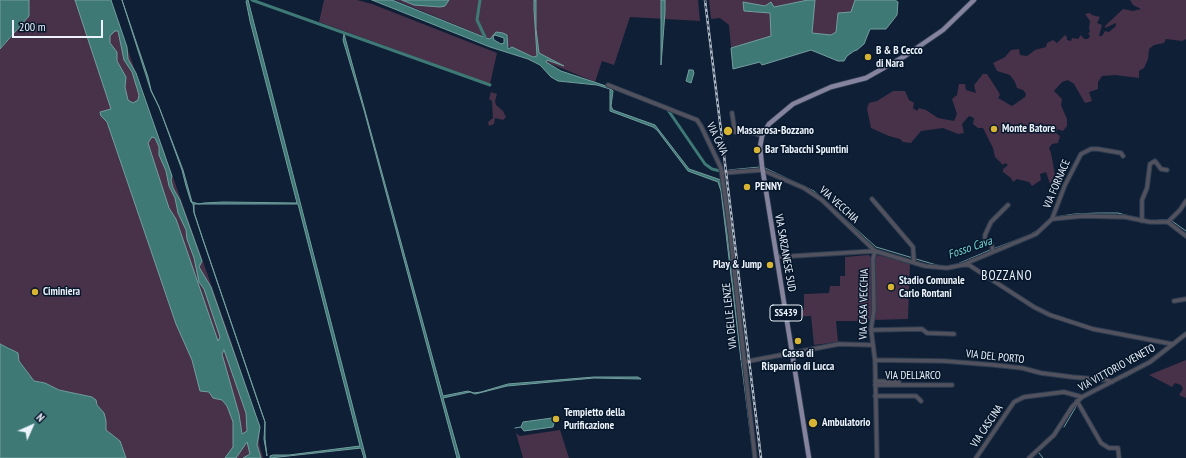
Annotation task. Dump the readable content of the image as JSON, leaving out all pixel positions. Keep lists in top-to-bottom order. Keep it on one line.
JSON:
{"streets":{"main road":["VIA SARZANESE SUD","SS439"],"street":["VIA CAVA","VIA FORNACE","VIA VECCHIA","VIA CASA VECCHIA","VIA DELLE LENZE","VIA DEL PORTO","VIA VITTORIO VENETO","VIA DELL'ARCO","VIA CASCINA"]},"crossings":[["VIA CAVA","VIA VECCHIA"],["VIA CAVA","VIA SARZANESE SUD"],["VIA CAVA","SS439"],["VIA CAVA","VIA DELLE LENZE"],["VIA VECCHIA","VIA SARZANESE SUD"],["VIA VECCHIA","VIA CASA VECCHIA"],["VIA VECCHIA","SS439"],["VIA SARZANESE SUD","SS439"],["VIA CASA VECCHIA","VIA DEL PORTO"],["VIA CASA VECCHIA","VIA DELL'ARCO"],["VIA DEL PORTO","VIA VITTORIO VENETO"],["VIA VITTORIO VENETO","VIA CASCINA"]],"districts":["BOZZANO"],"water":["Fosso Cava"],"places":["B & B Cecco di Nara","Monte Batore","Massarosa-Bozzano","Bar Tabacchi Spuntini","PENNY","Play & Jump","Stadio Comunale Carlo Rontani","Ciminiera","Cassa di Risparmio di Lucca","Tempietto della Purificazione","Ambulatorio"],"scale_bar":"200 m","north":"top right"}
